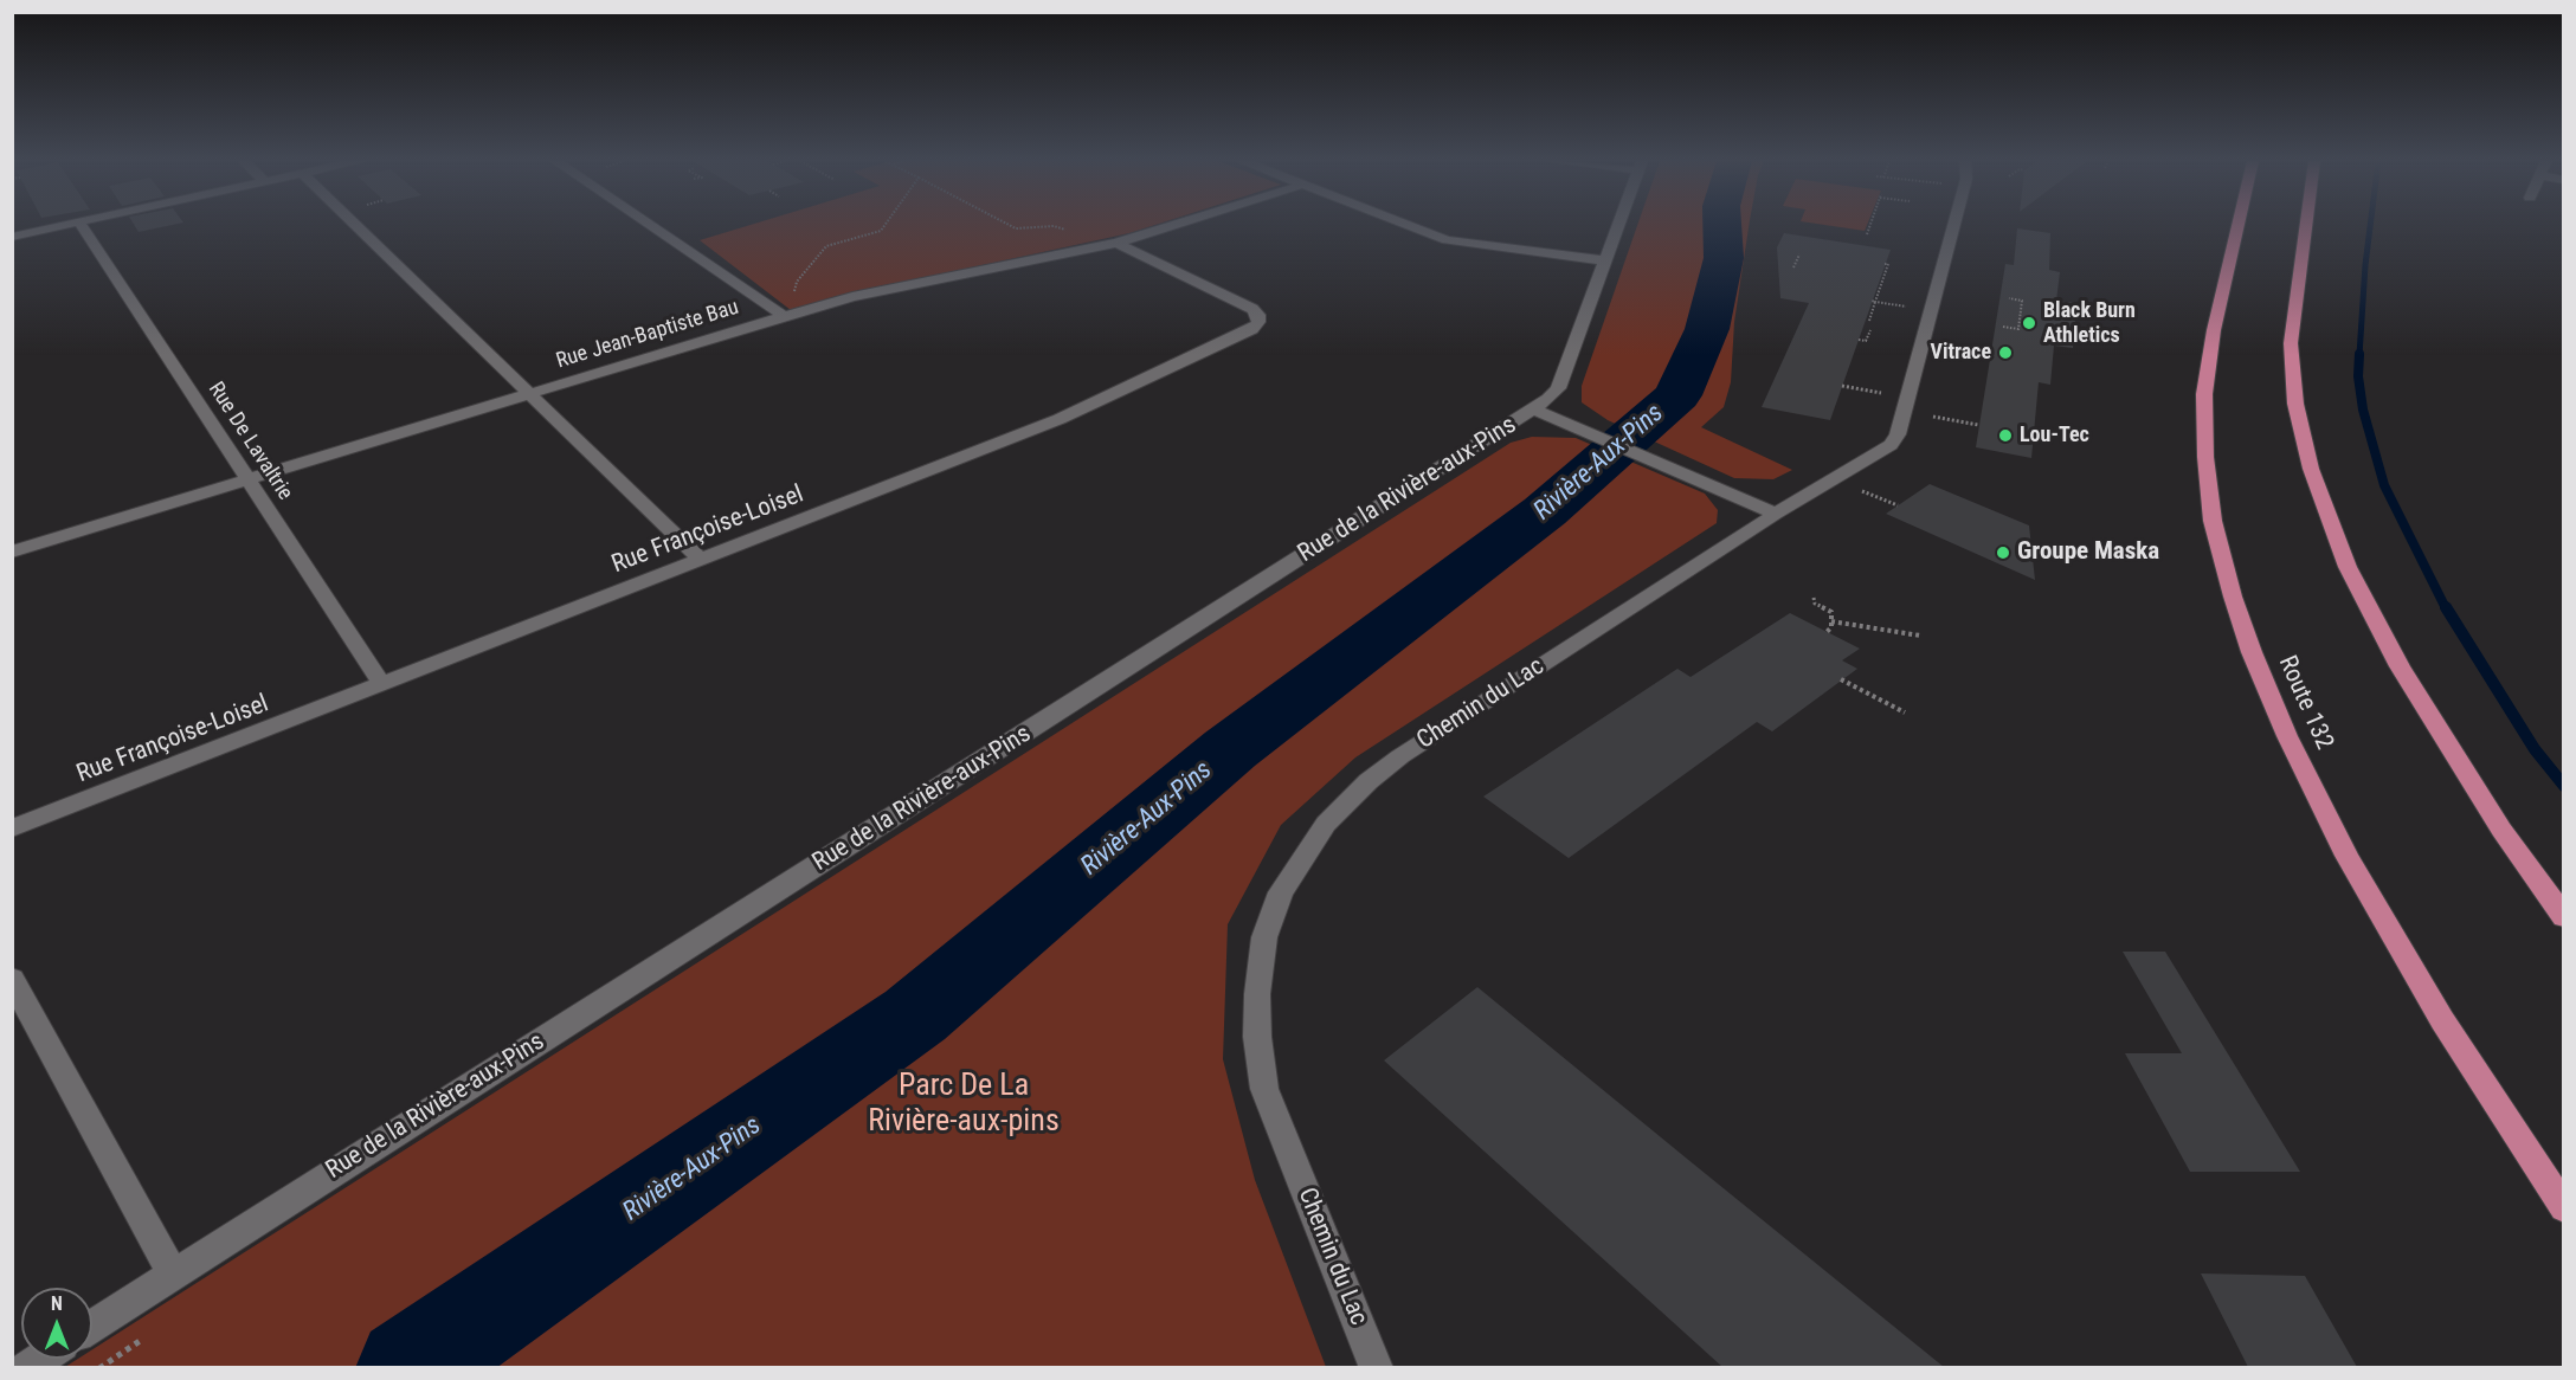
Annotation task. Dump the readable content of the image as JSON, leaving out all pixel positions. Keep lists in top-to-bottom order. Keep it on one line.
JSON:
{"streets":{"highway":["Route 132"],"street":["Rue Jean-Baptiste Bau","Rue De Lavaltrie","Rue de la Rivière-aux-Pins","Rue Françoise-Loisel","Chemin du Lac"]},"crossings":[["Rue Jean-Baptiste Bau","Rue De Lavaltrie"],["Rue Jean-Baptiste Bau","Rue Françoise-Loisel"],["Rue De Lavaltrie","Rue Françoise-Loisel"]],"water":["Rivière-Aux-Pins"],"parks":["Parc De La Rivière-aux-pins"],"places":["Black Burn Athletics","Vitrace","Lou-Tec","Groupe Maska"],"north":"top"}
